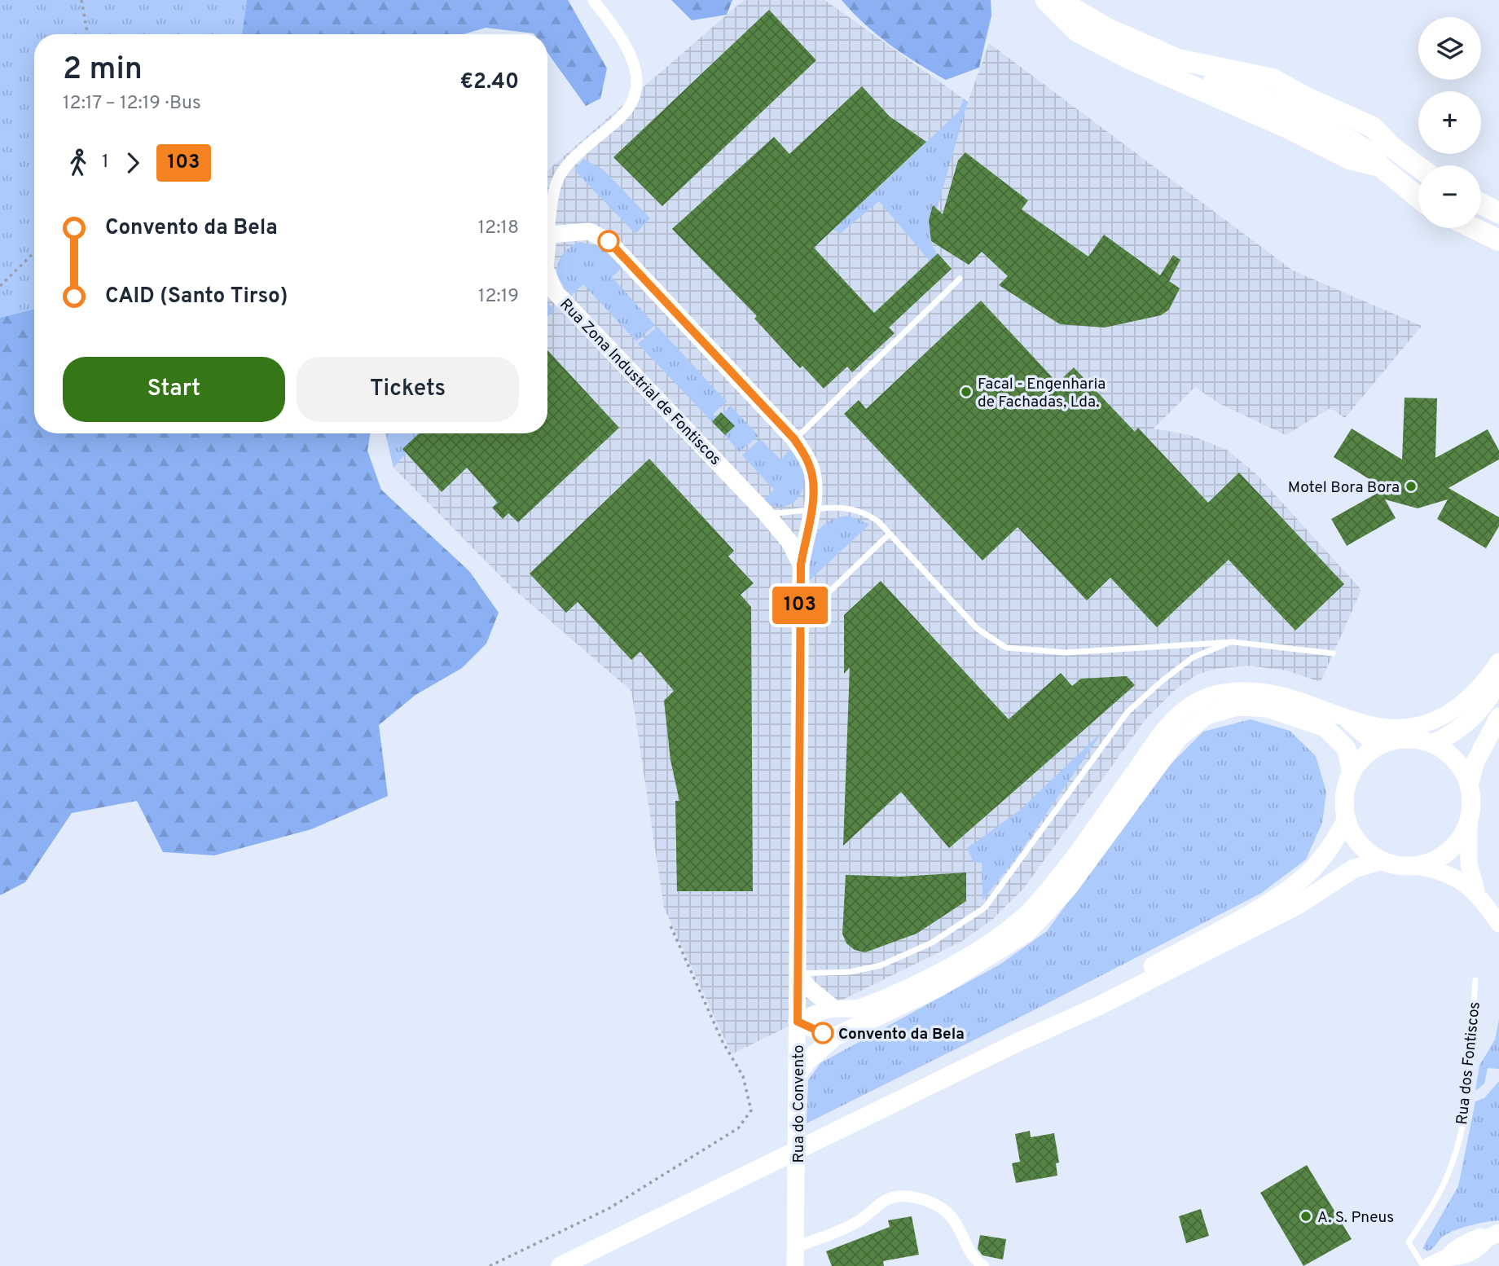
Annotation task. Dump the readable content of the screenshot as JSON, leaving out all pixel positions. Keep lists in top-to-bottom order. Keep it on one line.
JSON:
{"streets":{"street":["Rua Zona Industrial de Fontiscos","Rua do Convento"],"lane":["Rua dos Fontiscos"]},"crossings":[["Rua Zona Industrial de Fontiscos","Rua do Convento"]],"places":["Facal - Engenharia de Fachadas, Lda.","Motel Bora Bora","Convento da Bela","A. S. Pneus"],"lines":["bus line 103"],"page":{"on_map":"103","map_buttons":["+","−"],"heading":["2 min","12:17 – 12:19 · Bus","€2.40"],"legs":["1","103"],"list":[{"name":"Convento da Bela","value":"12:18"},{"name":"CAID (Santo Tirso)","value":"12:19"}],"buttons":["Start","Tickets"]}}
